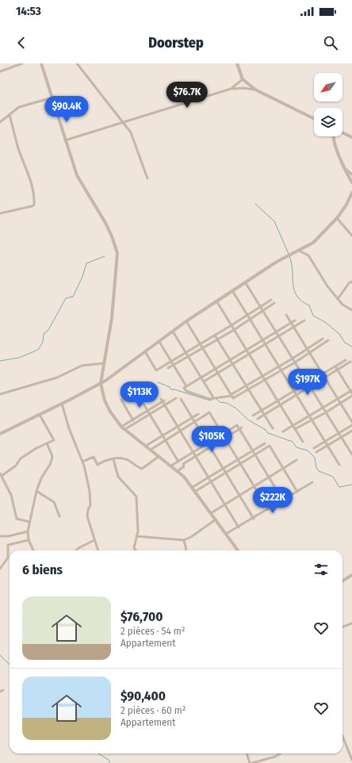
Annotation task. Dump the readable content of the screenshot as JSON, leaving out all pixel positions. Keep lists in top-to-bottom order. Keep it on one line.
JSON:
{"north":"bottom left","page":{"status":"14:53","header":"Doorstep","price":["$76.7K","$90.4K","$197K","$113K","$105K","$222K"],"heading":"6 biens","list":[{"name":"$76,700","note":"2 pièces · 54 m² · Appartement"},{"name":"$90,400","note":"2 pièces · 60 m² · Appartement"}]}}
